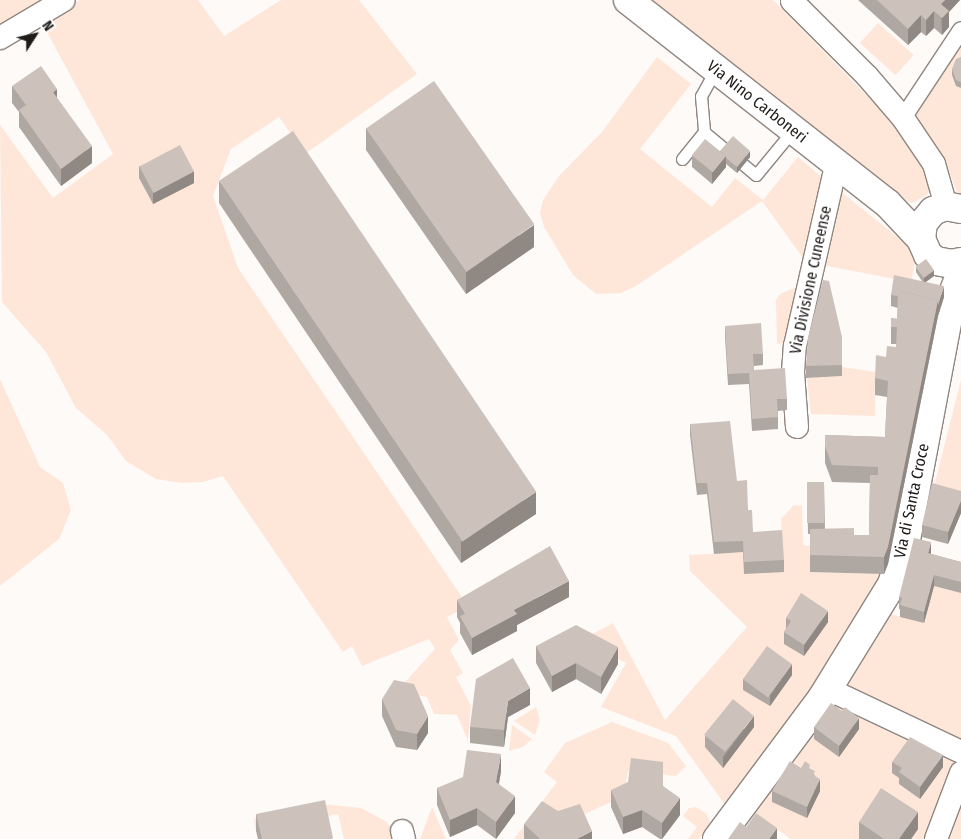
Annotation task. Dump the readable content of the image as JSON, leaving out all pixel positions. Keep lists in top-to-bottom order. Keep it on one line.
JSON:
{"streets":{"main road":["Via Nino Carboneri","Via di Santa Croce"],"street":["Via Divisione Cuneense"]},"crossings":[["Via Nino Carboneri","Via Divisione Cuneense"],["Via Nino Carboneri","Via di Santa Croce"]],"north":"top right"}
